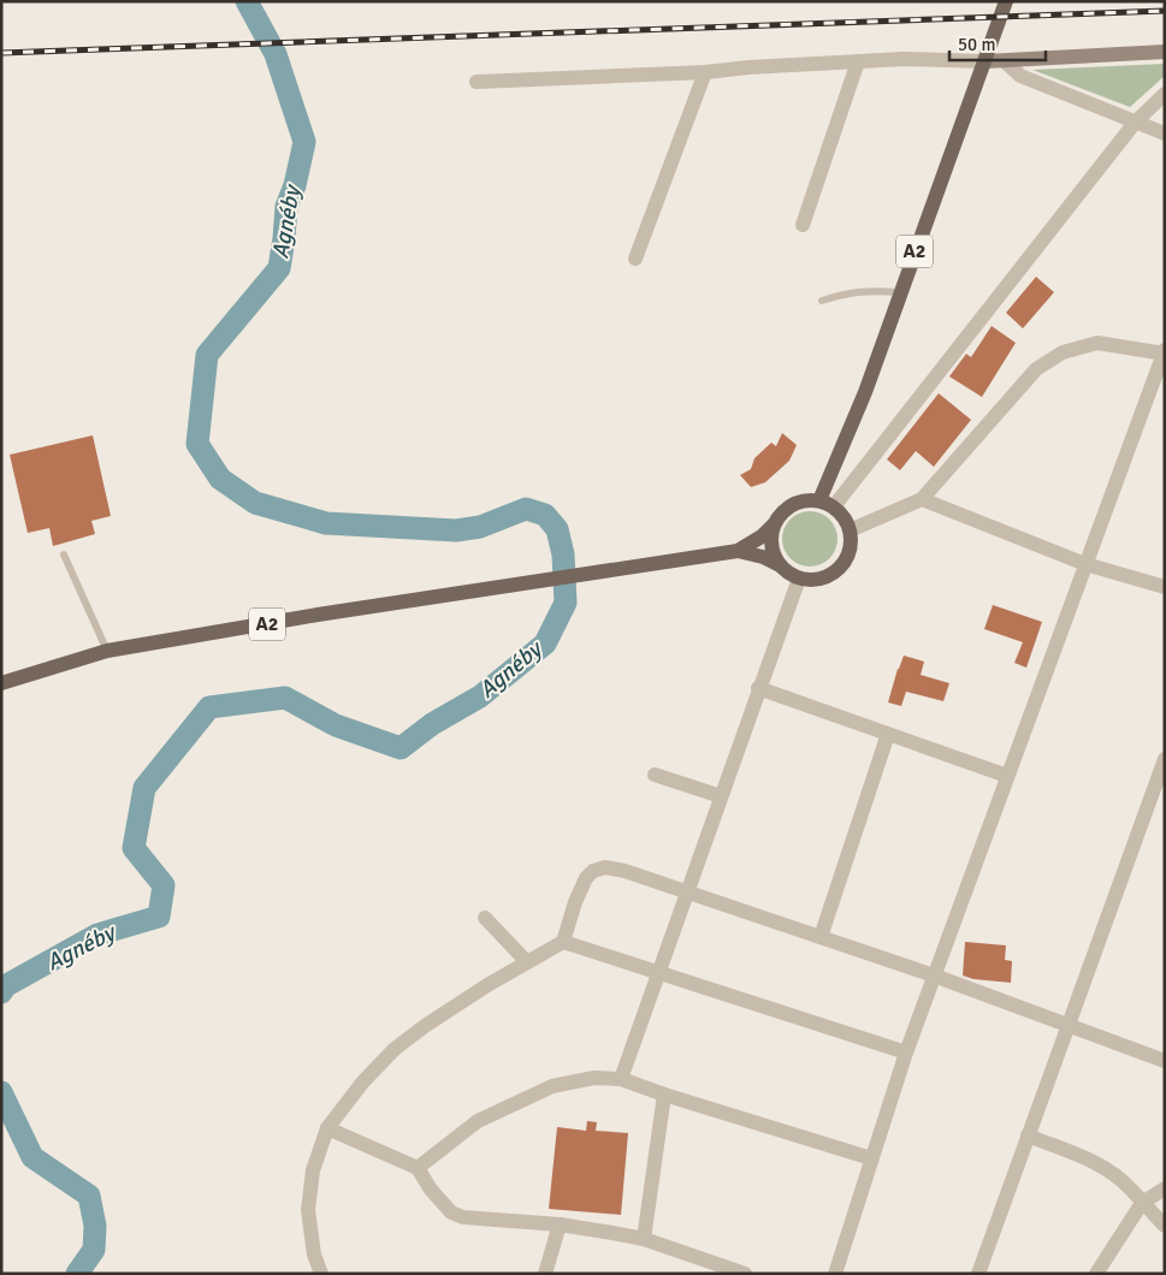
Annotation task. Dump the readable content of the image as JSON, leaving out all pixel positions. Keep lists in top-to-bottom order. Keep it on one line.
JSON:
{"streets":{"main road":["A2"]},"water":["Agnéby"],"scale_bar":"50 m"}
